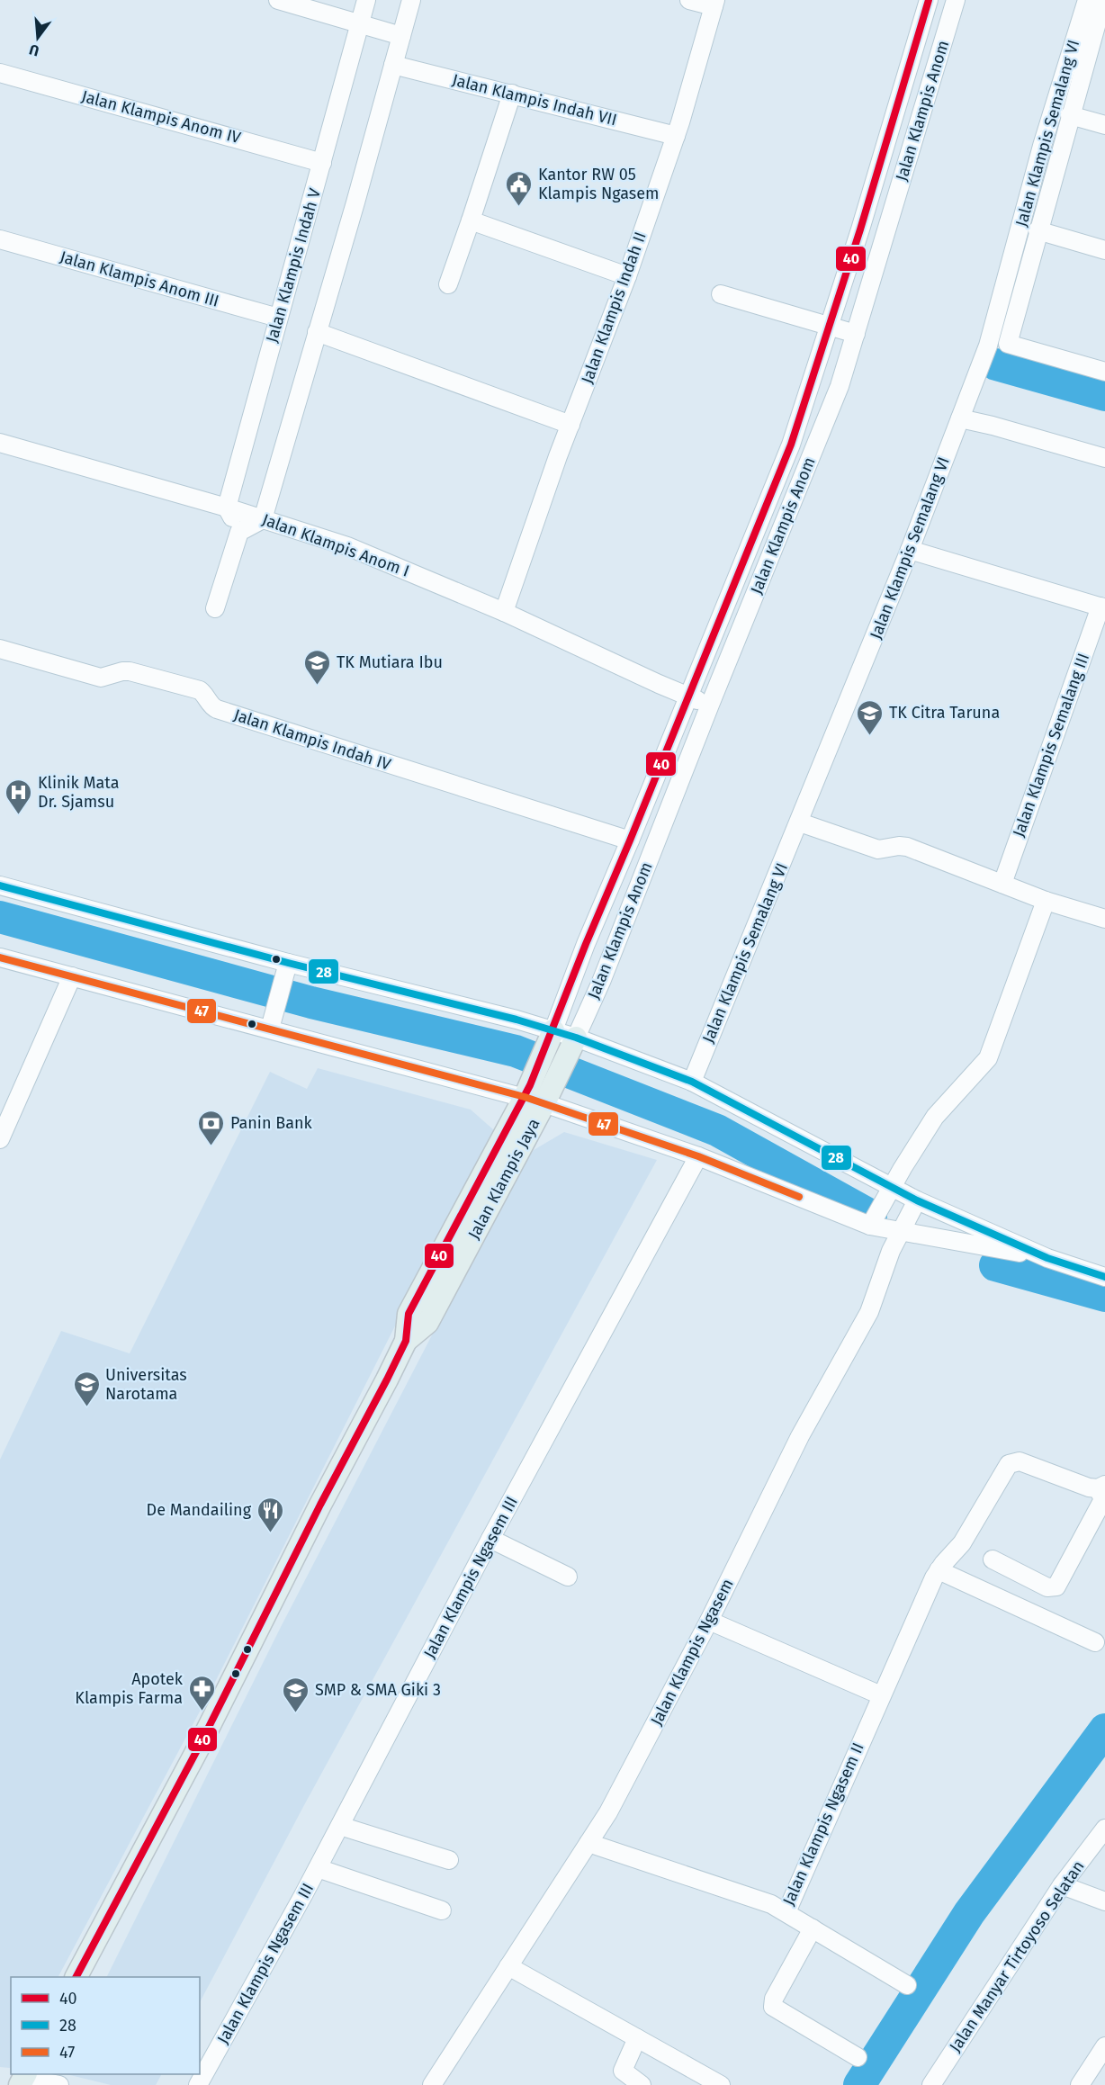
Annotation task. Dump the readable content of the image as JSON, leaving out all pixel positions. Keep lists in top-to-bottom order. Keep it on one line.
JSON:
{"streets":{"main road":["Jalan Klampis Jaya"],"street":["Jalan Klampis Indah VII","Jalan Klampis Anom","Jalan Klampis Anom IV","Jalan Klampis Semalang VI","Jalan Klampis Indah V","Jalan Klampis Anom III","Jalan Klampis Indah II","Jalan Klampis Anom I","Jalan Klampis Indah IV","Jalan Klampis Semalang III","Jalan Klampis Ngasem III","Jalan Klampis Ngasem","Jalan Klampis Ngasem II","Jalan Manyar Tirtoyoso Selatan"]},"crossings":[["Jalan Klampis Indah VII","Jalan Klampis Indah II"],["Jalan Klampis Anom","Jalan Klampis Anom I"],["Jalan Klampis Anom","Jalan Klampis Indah IV"],["Jalan Klampis Anom","Jalan Klampis Jaya"],["Jalan Klampis Anom IV","Jalan Klampis Indah V"],["Jalan Klampis Indah V","Jalan Klampis Anom III"],["Jalan Klampis Indah V","Jalan Klampis Anom I"],["Jalan Klampis Indah II","Jalan Klampis Anom I"],["Jalan Klampis Ngasem","Jalan Klampis Ngasem II"]],"places":{"public building":["Kantor RW 05 Klampis Ngasem"],"school or university":["TK Mutiara Ibu","TK Citra Taruna","Universitas Narotama","SMP & SMA Giki 3"],"hospital":["Klinik Mata Dr. Sjamsu"],"bank":["Panin Bank"],"restaurant":["De Mandailing"],"pharmacy":["Apotek Klampis Farma"]},"lines":["transit line 40","transit line 28","transit line 47"],"legend":["40","28","47"],"north":"bottom"}
